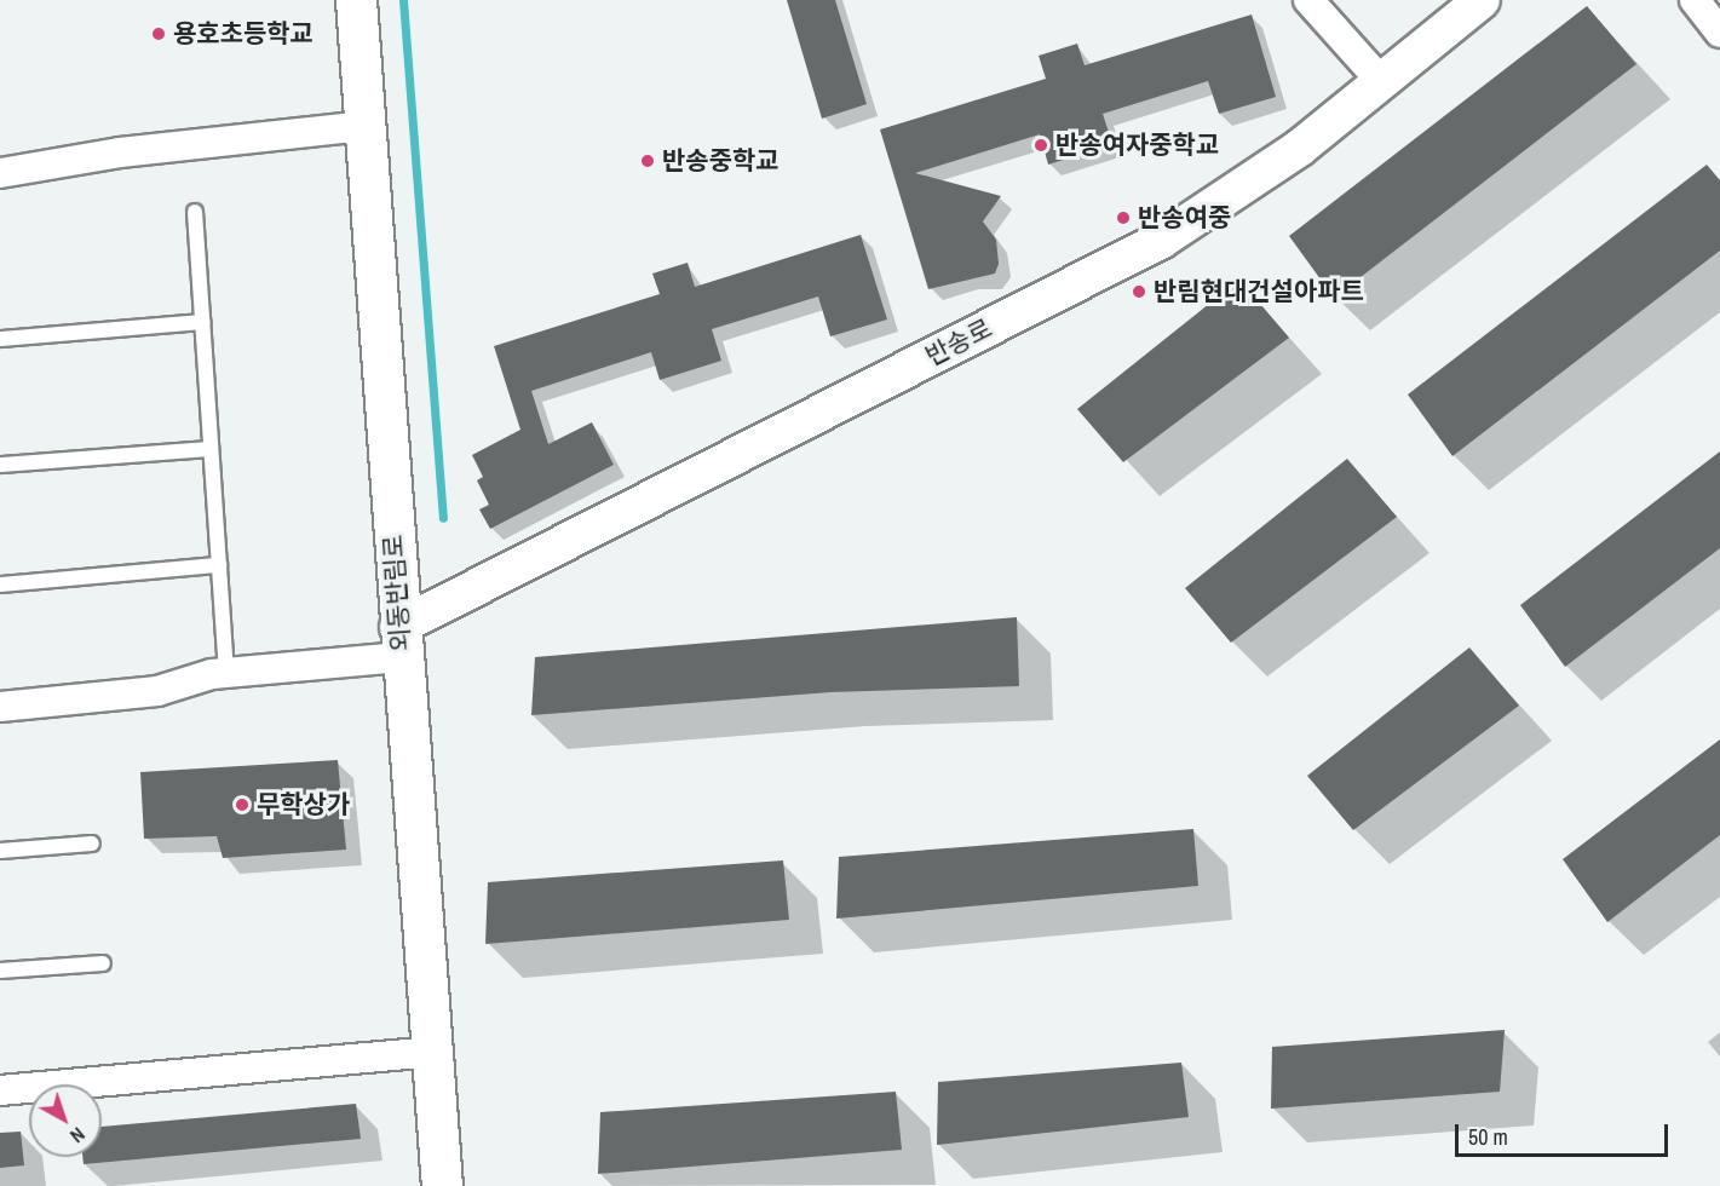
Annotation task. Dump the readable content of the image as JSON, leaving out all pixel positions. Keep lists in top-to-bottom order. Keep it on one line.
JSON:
{"streets":{"main road":["외동반림로"],"street":["반송로"]},"crossings":[["반송로","외동반림로"]],"places":["용호초등학교","반송여자중학교","반송중학교","반송여중","반림현대건설아파트","무학상가"],"scale_bar":"50 m","north":"bottom right"}
